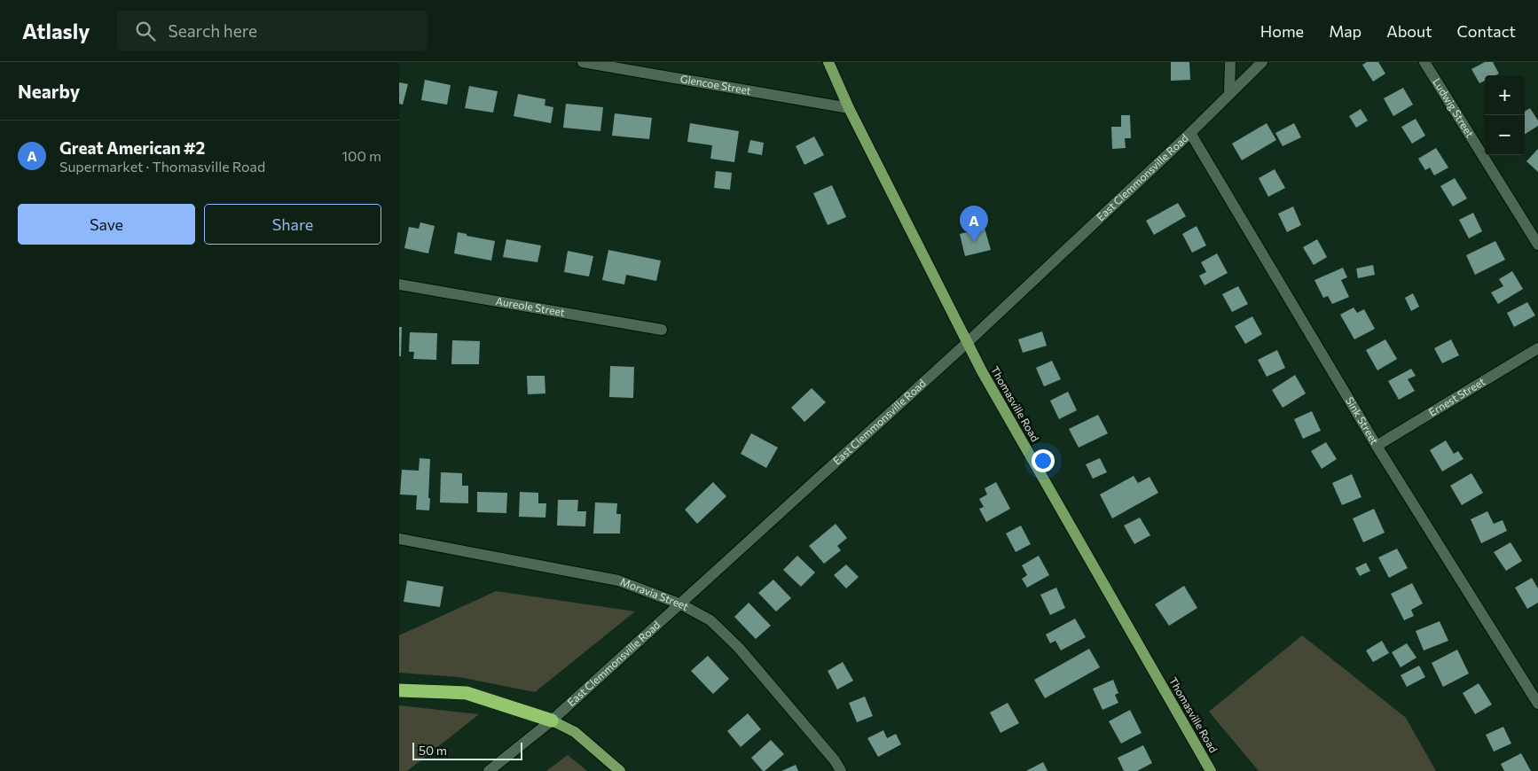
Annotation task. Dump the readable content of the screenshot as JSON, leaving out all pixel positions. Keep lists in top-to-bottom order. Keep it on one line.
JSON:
{"streets":{"main road":["Thomasville Road"],"street":["Glencoe Street","Ludwig Street","East Clemmonsville Road","Aureole Street","Ernest Street","Sink Street","Moravia Street"]},"crossings":[["Glencoe Street","Thomasville Road"],["East Clemmonsville Road","Thomasville Road"],["East Clemmonsville Road","Sink Street"],["East Clemmonsville Road","Moravia Street"],["Ernest Street","Sink Street"]],"scale_bar":"50 m","page":{"header":"Atlasly","search":"Search here","nav":["Home","Map","About","Contact"],"heading":"Nearby","map_buttons":["+","−"],"list":[{"mark":"A","name":"Great American #2","note":"Supermarket · Thomasville Road","value":"100 m"}],"buttons":["Save","Share"],"pins":"A","scale":"50 m"}}
